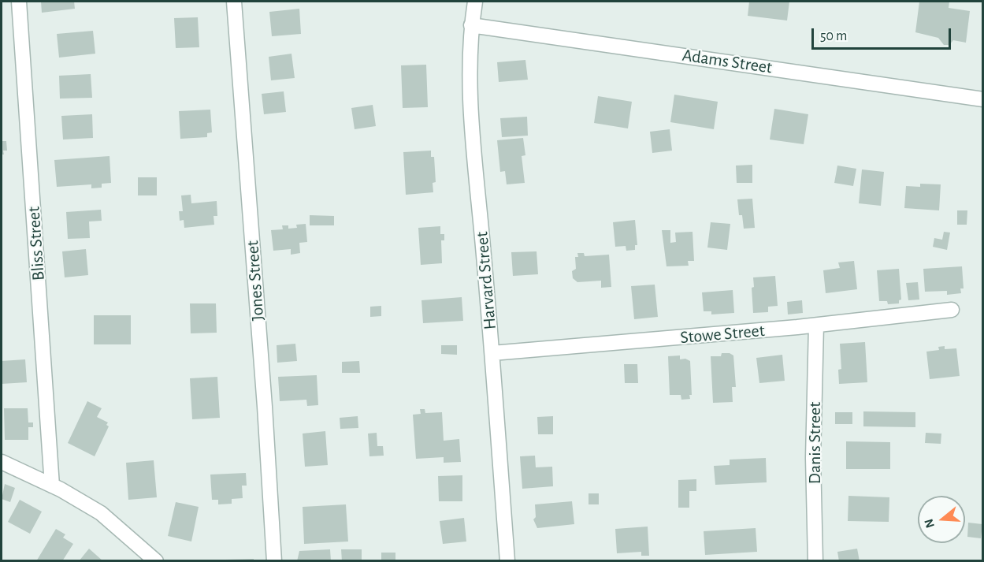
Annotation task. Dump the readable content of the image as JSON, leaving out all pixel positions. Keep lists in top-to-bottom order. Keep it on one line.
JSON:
{"streets":{"street":["Adams Street","Bliss Street","Jones Street","Harvard Street","Stowe Street","Danis Street"]},"crossings":[["Adams Street","Harvard Street"],["Harvard Street","Stowe Street"],["Stowe Street","Danis Street"]],"scale_bar":"50 m","north":"left"}
